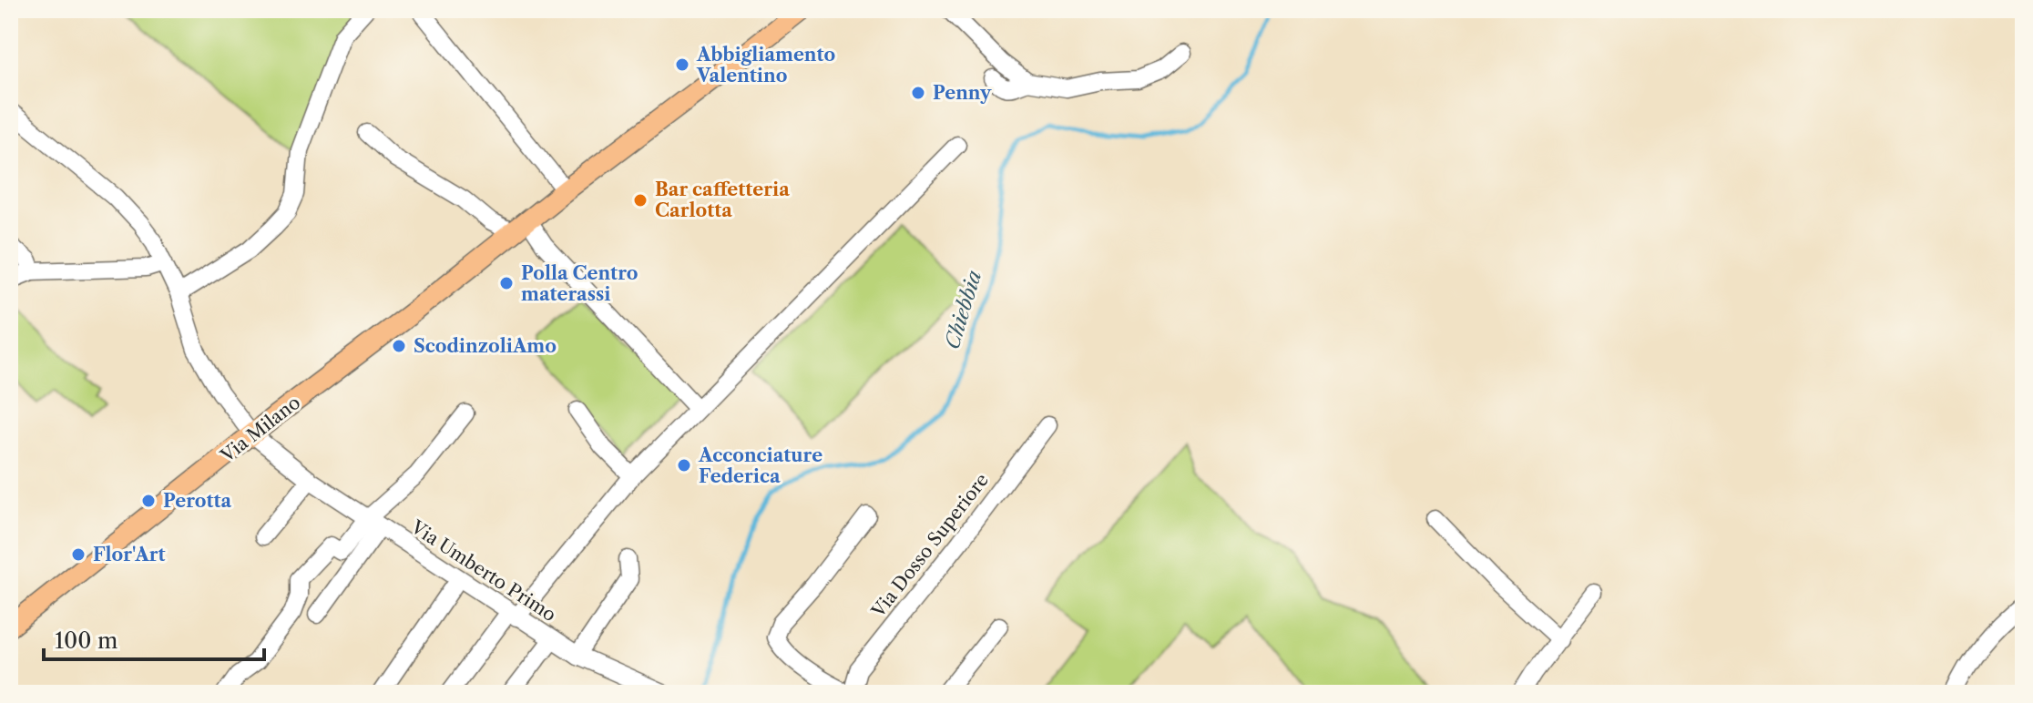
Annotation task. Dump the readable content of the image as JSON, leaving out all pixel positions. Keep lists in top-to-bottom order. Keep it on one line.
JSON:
{"streets":{"main road":["Via Milano"],"street":["Via Dosso Superiore","Via Umberto Primo"]},"crossings":[["Via Milano","Via Umberto Primo"]],"water":["Chiebbia"],"places":["Abbigliamento Valentino","Penny","Bar caffetteria Carlotta","Polla Centro materassi","ScodinzoliAmo","Acconciature Federica","Perotta","Flor'Art"],"scale_bar":"100 m"}
